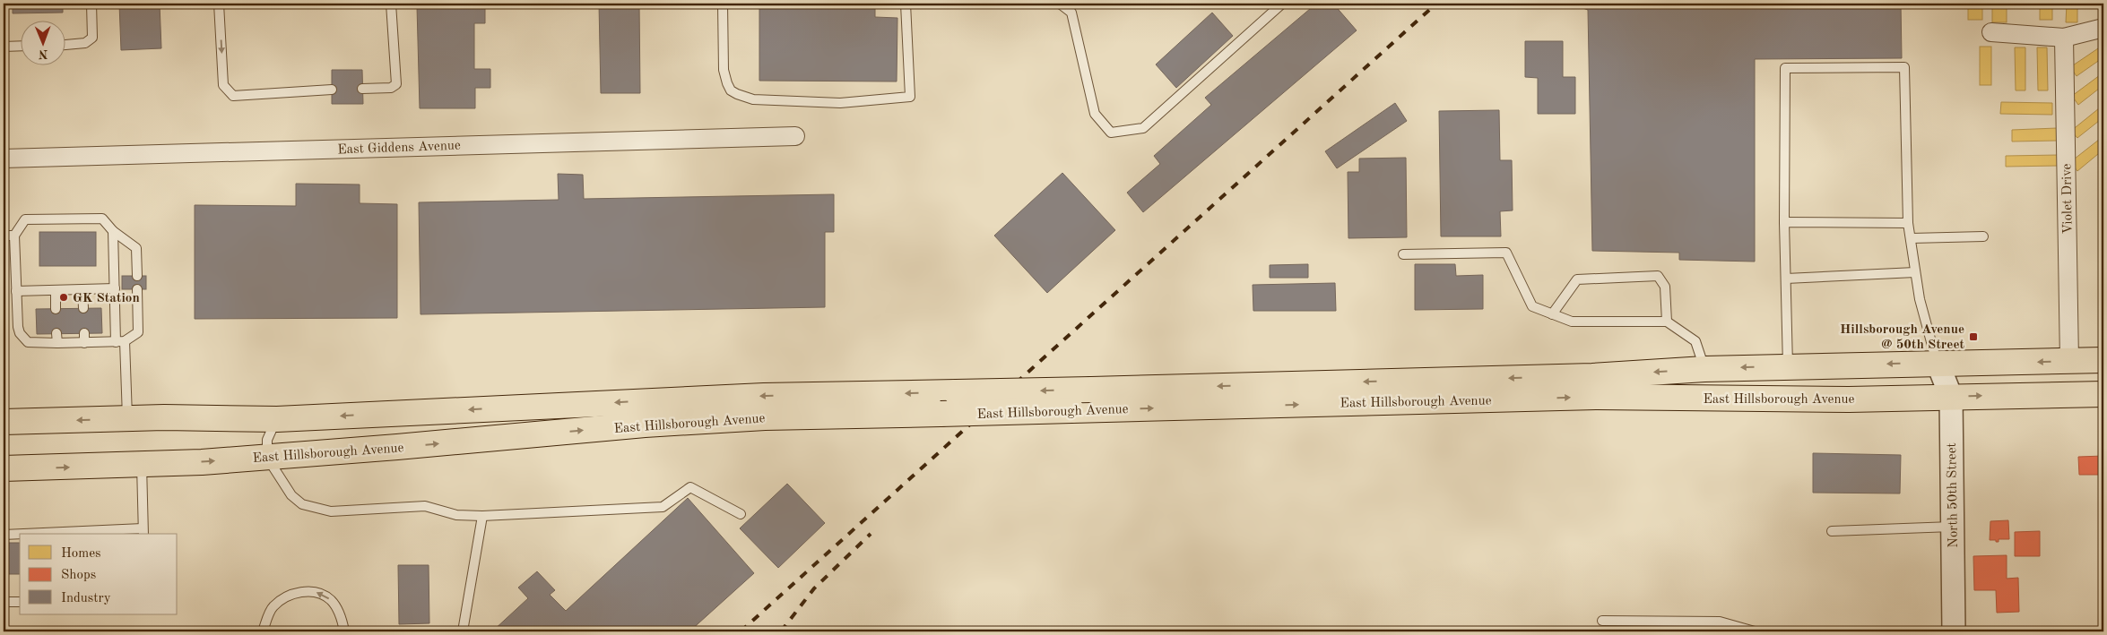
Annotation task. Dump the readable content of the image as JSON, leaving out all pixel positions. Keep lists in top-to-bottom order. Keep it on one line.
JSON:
{"streets":{"main road":["East Hillsborough Avenue"],"street":["East Giddens Avenue","Violet Drive","North 50th Street"]},"crossings":[["Violet Drive","East Hillsborough Avenue"],["East Hillsborough Avenue","North 50th Street"]],"places":{"other":["GK Station"],"transit":["Hillsborough Avenue @ 50th Street"]},"legend":["Homes","Shops","Industry"],"north":"bottom"}
